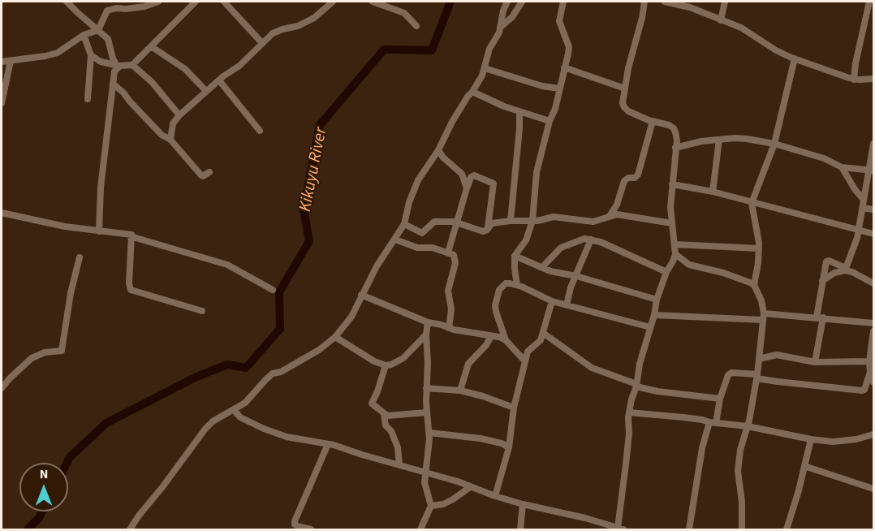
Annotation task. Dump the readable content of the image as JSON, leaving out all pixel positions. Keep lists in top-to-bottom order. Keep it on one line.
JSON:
{"water":["Kikuyu River"],"north":"top"}
